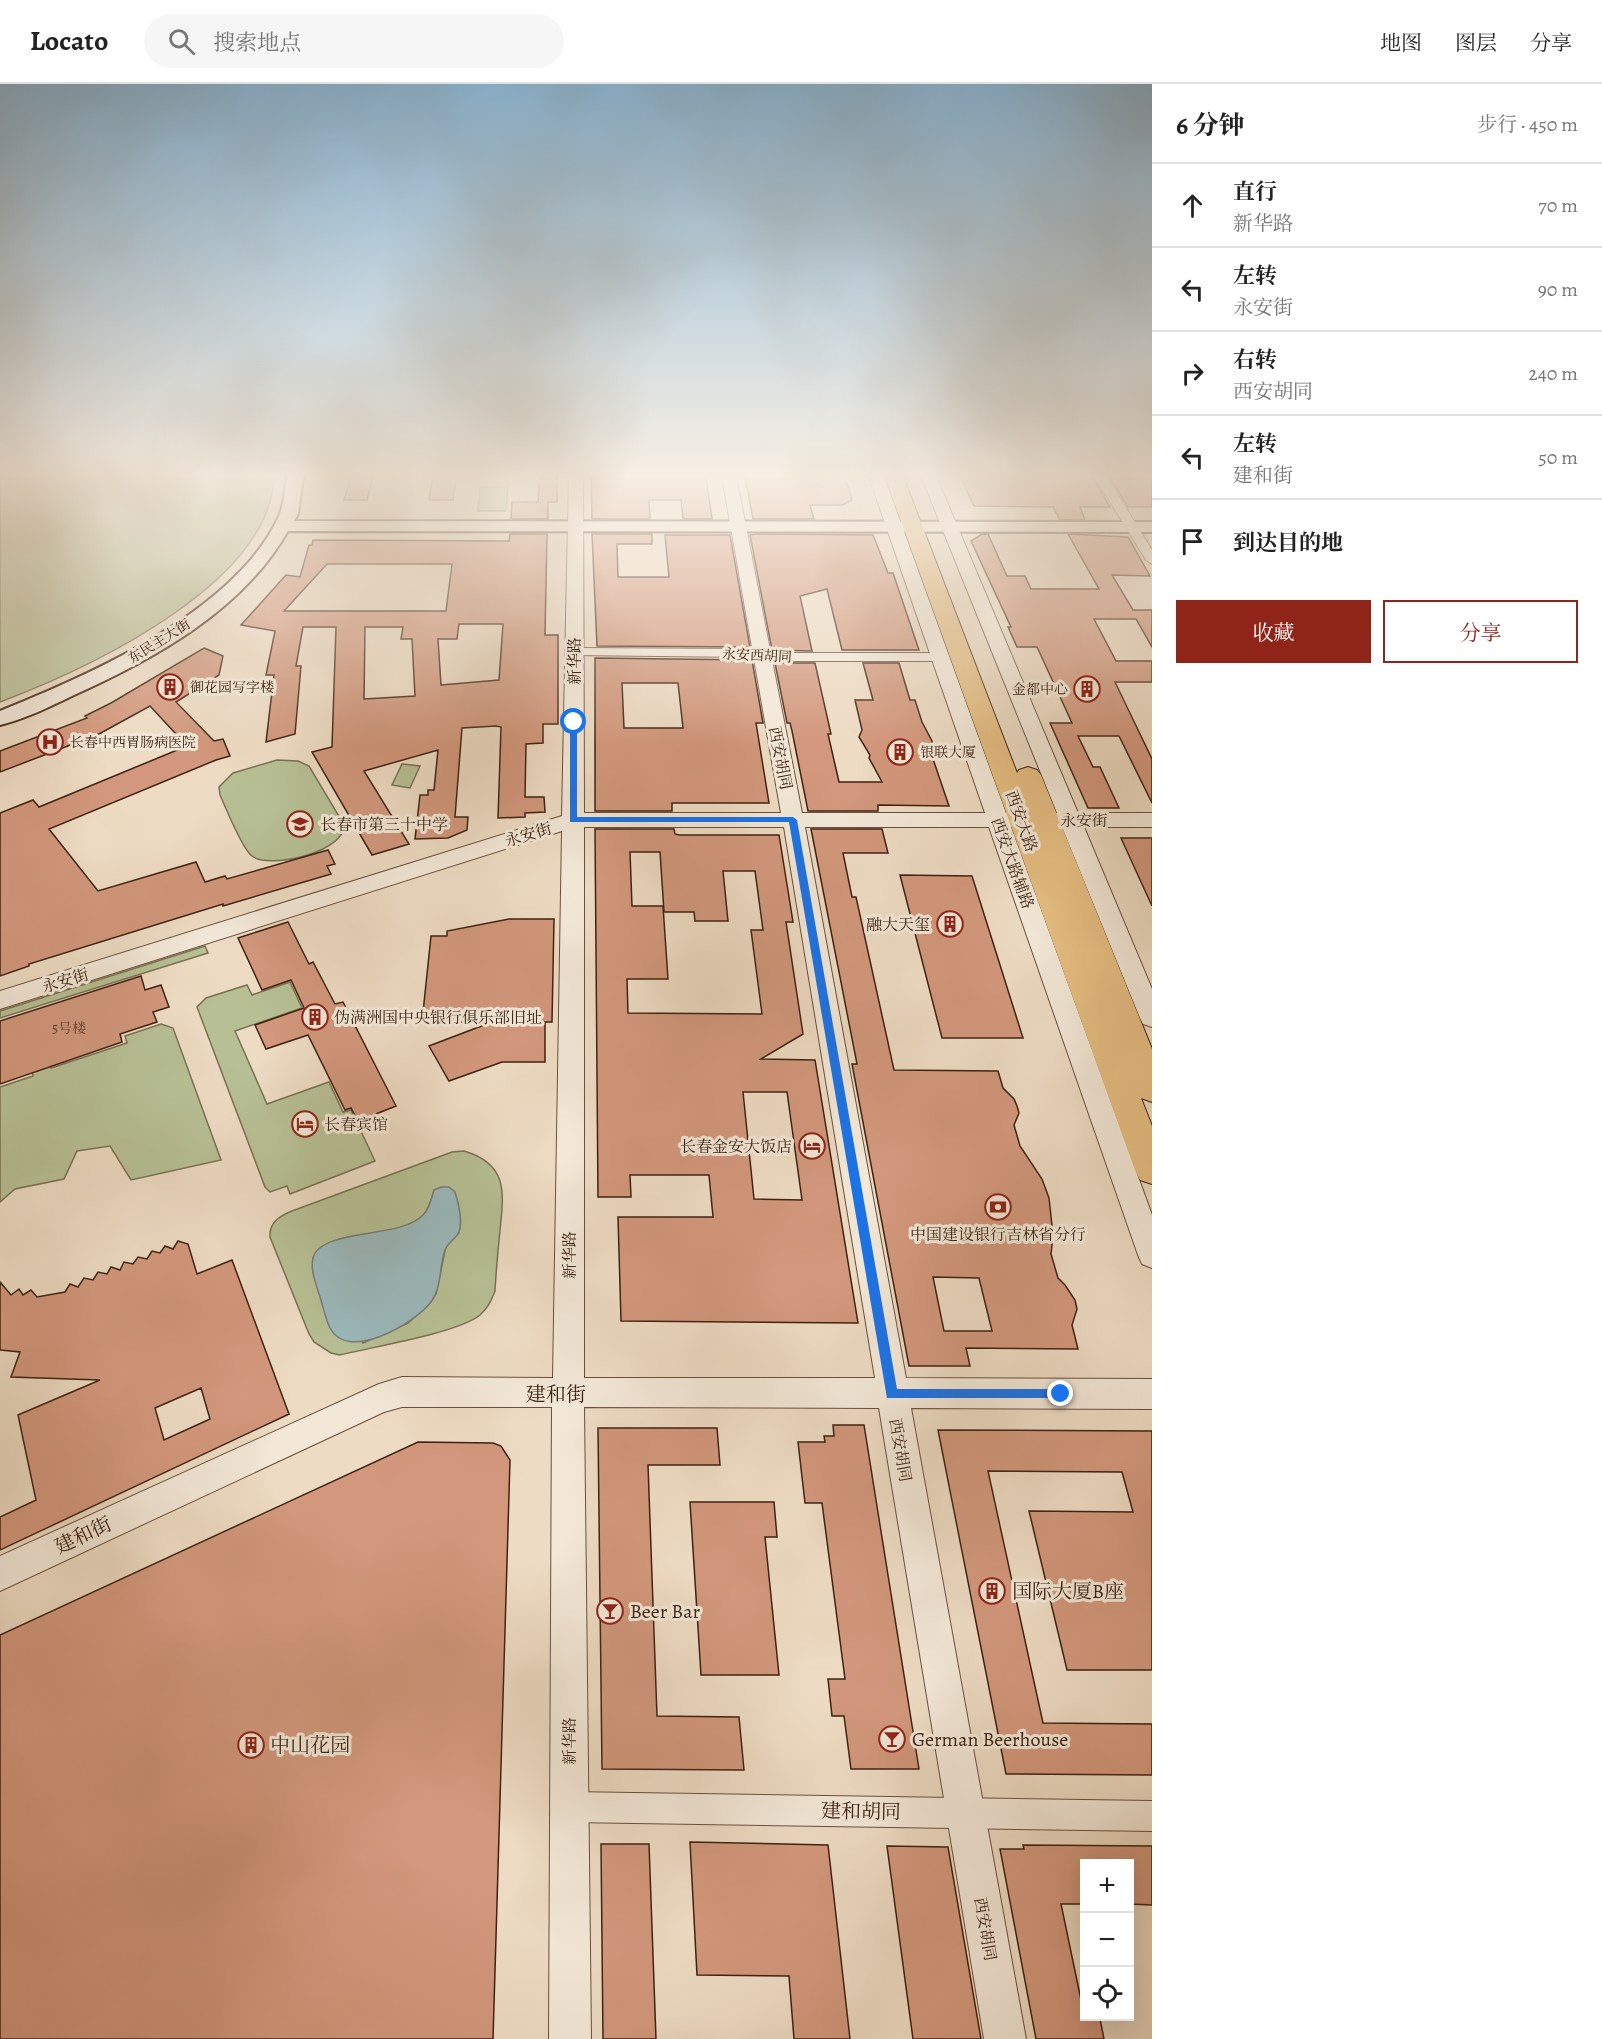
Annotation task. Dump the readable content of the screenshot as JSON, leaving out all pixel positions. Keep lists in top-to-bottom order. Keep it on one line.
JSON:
{"streets":{"main road":["东民主大街","西安大路"],"street":["永安西胡同","新华路","西安胡同","永安街","西安大路辅路","建和街","建和胡同"]},"crossings":[["永安西胡同","新华路"],["永安西胡同","西安胡同"],["永安西胡同","西安大路辅路"],["新华路","永安街"],["新华路","建和街"],["新华路","建和胡同"],["西安胡同","永安街"],["西安胡同","建和街"],["西安胡同","建和胡同"],["永安街","西安大路"],["永安街","西安大路辅路"],["西安大路","西安大路辅路"]],"places":{"building":["御花园写字楼","金都中心","银联大厦","融大天玺","伪满洲国中央银行俱乐部旧址","国际大厦B座","中山花园"],"hospital":["长春中西胃肠病医院"],"school or university":["长春市第三十中学"],"hotel":["长春宾馆","长春金安大饭店"],"bank":["中国建设银行吉林省分行"],"bar":["Beer Bar","German Beerhouse"]},"house_numbers":["5号楼"],"page":{"header":"Locato","search":"搜索地点","nav":["地图","图层","分享"],"heading":["6 分钟","步行 · 450 m"],"list":[["直行","新华路","70 m"],["左转","永安街","90 m"],["右转","西安胡同","240 m"],["左转","建和街","50 m"],"到达目的地"],"buttons":["收藏","分享"],"map_buttons":["+","−"]}}
